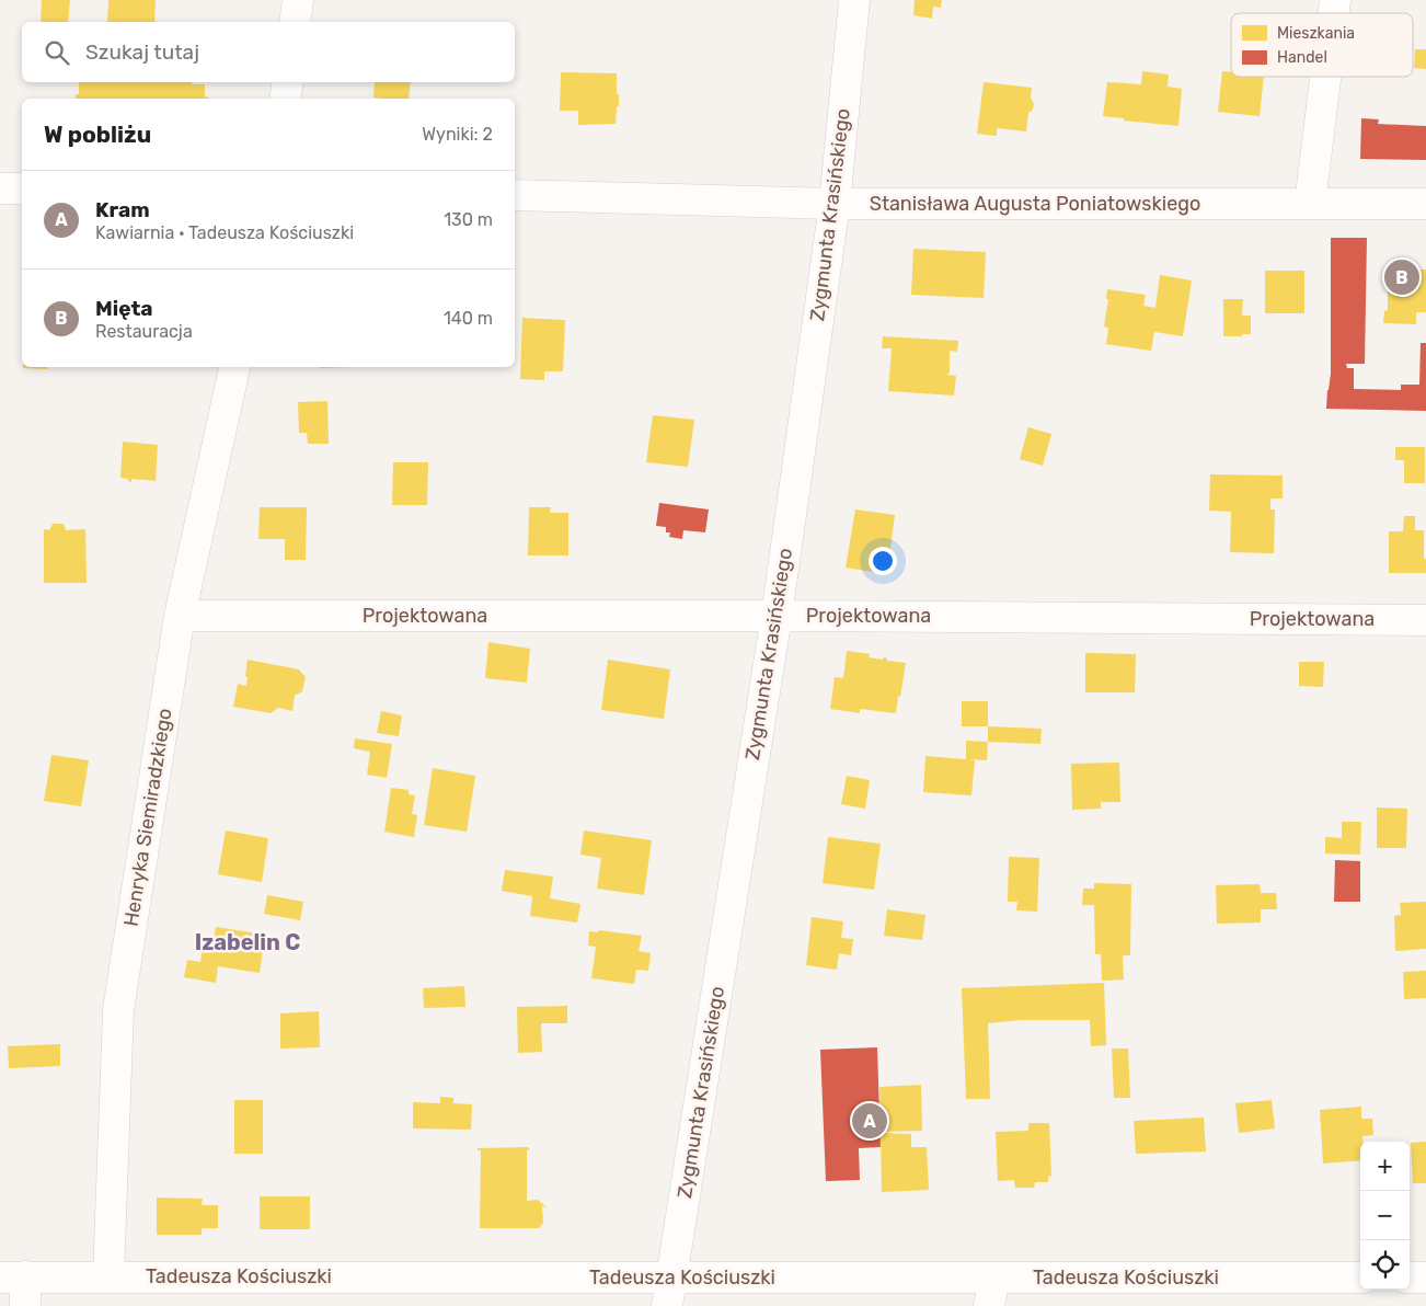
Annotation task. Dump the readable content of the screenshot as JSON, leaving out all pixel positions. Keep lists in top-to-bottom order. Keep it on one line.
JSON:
{"streets":{"street":["Stanisława Augusta Poniatowskiego","Zygmunta Krasińskiego","Projektowana","Henryka Siemiradzkiego","Tadeusza Kościuszki"]},"crossings":[["Stanisława Augusta Poniatowskiego","Zygmunta Krasińskiego"],["Zygmunta Krasińskiego","Projektowana"],["Zygmunta Krasińskiego","Tadeusza Kościuszki"],["Projektowana","Henryka Siemiradzkiego"],["Henryka Siemiradzkiego","Tadeusza Kościuszki"]],"districts":["Izabelin C"],"legend":["Mieszkania","Handel"],"page":{"search":"Szukaj tutaj","heading":["W pobliżu","Wyniki: 2"],"list":[{"mark":"A","name":"Kram","note":"Kawiarnia · Tadeusza Kościuszki","value":"130 m"},{"mark":"B","name":"Mięta","note":"Restauracja","value":"140 m"}],"pins":["B","A"],"map_buttons":["+","−"]}}
